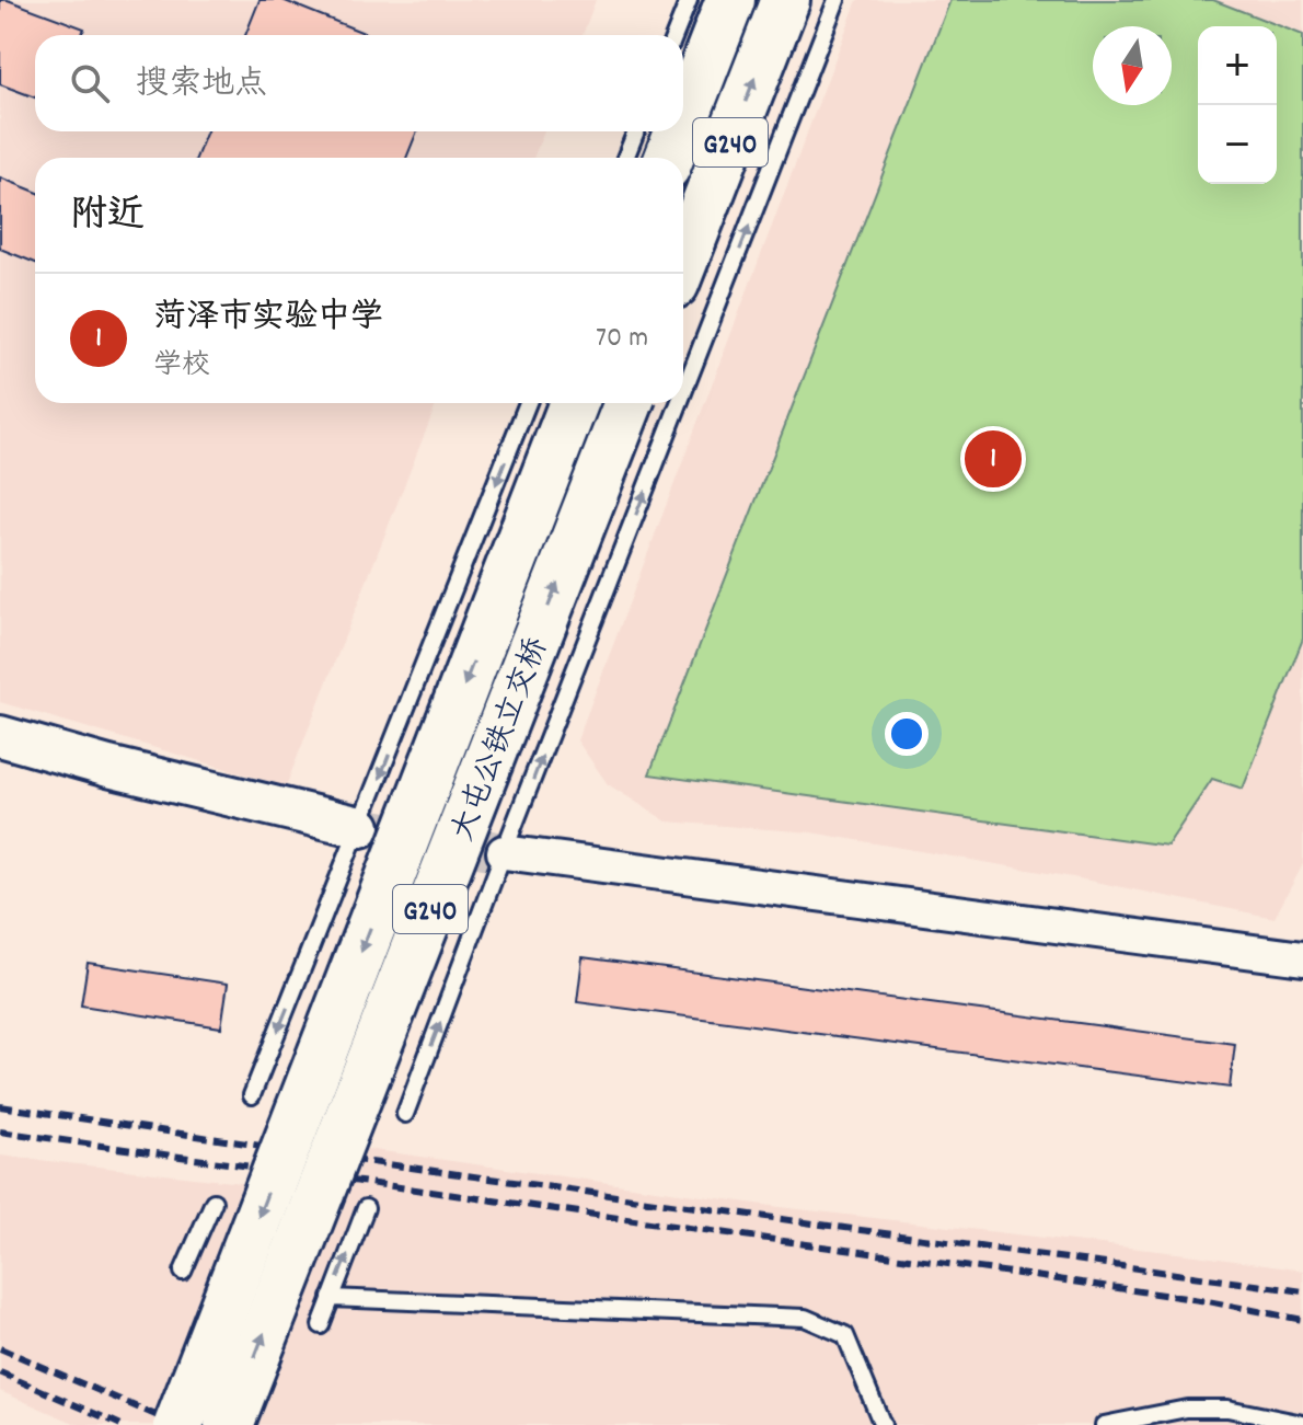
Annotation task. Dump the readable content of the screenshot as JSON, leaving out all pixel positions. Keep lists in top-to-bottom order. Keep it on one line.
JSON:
{"streets":{"highway":["G240","大屯公铁立交桥"]},"north":"bottom","page":{"map_buttons":["+","−"],"search":"搜索地点","heading":"附近","list":[{"mark":"1","name":"菏泽市实验中学","note":"学校","value":"70 m"}],"pins":"1"}}
